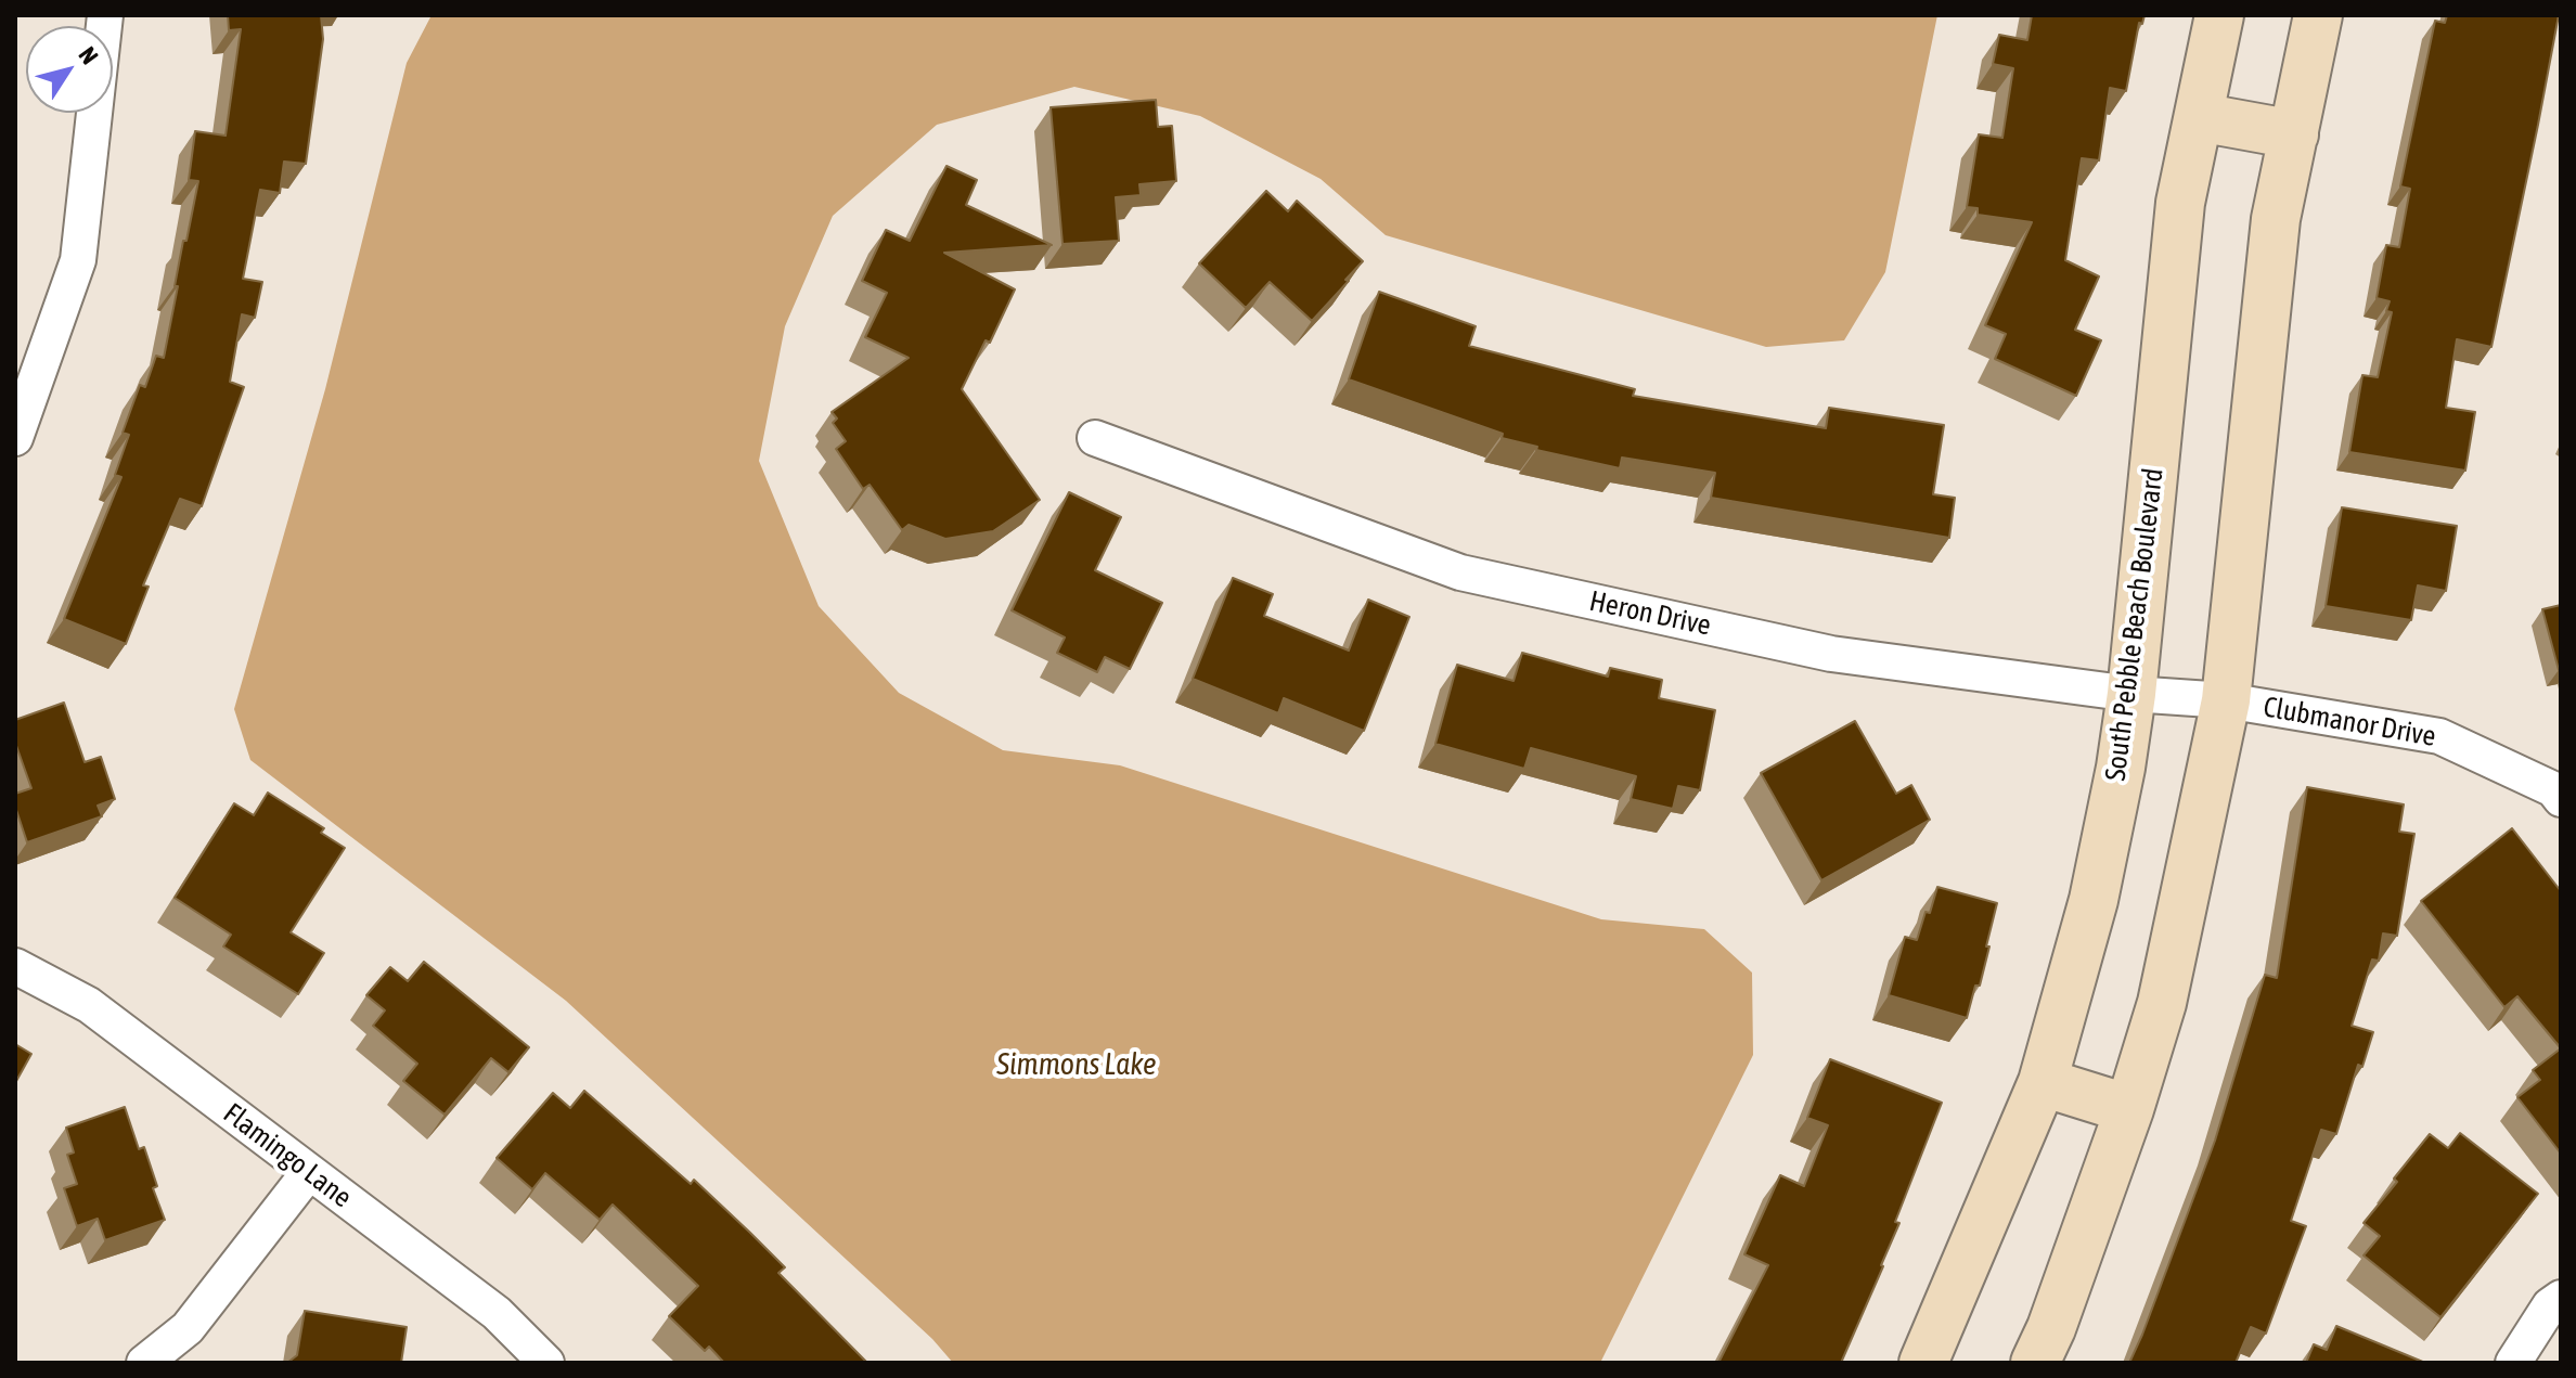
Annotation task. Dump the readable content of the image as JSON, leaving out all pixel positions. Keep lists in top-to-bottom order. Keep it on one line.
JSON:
{"streets":{"street":["Heron Drive","South Pebble Beach Boulevard","Clubmanor Drive","Flamingo Lane"]},"crossings":[["Heron Drive","South Pebble Beach Boulevard"],["Heron Drive","Clubmanor Drive"]],"water":["Simmons Lake"],"north":"top right"}
